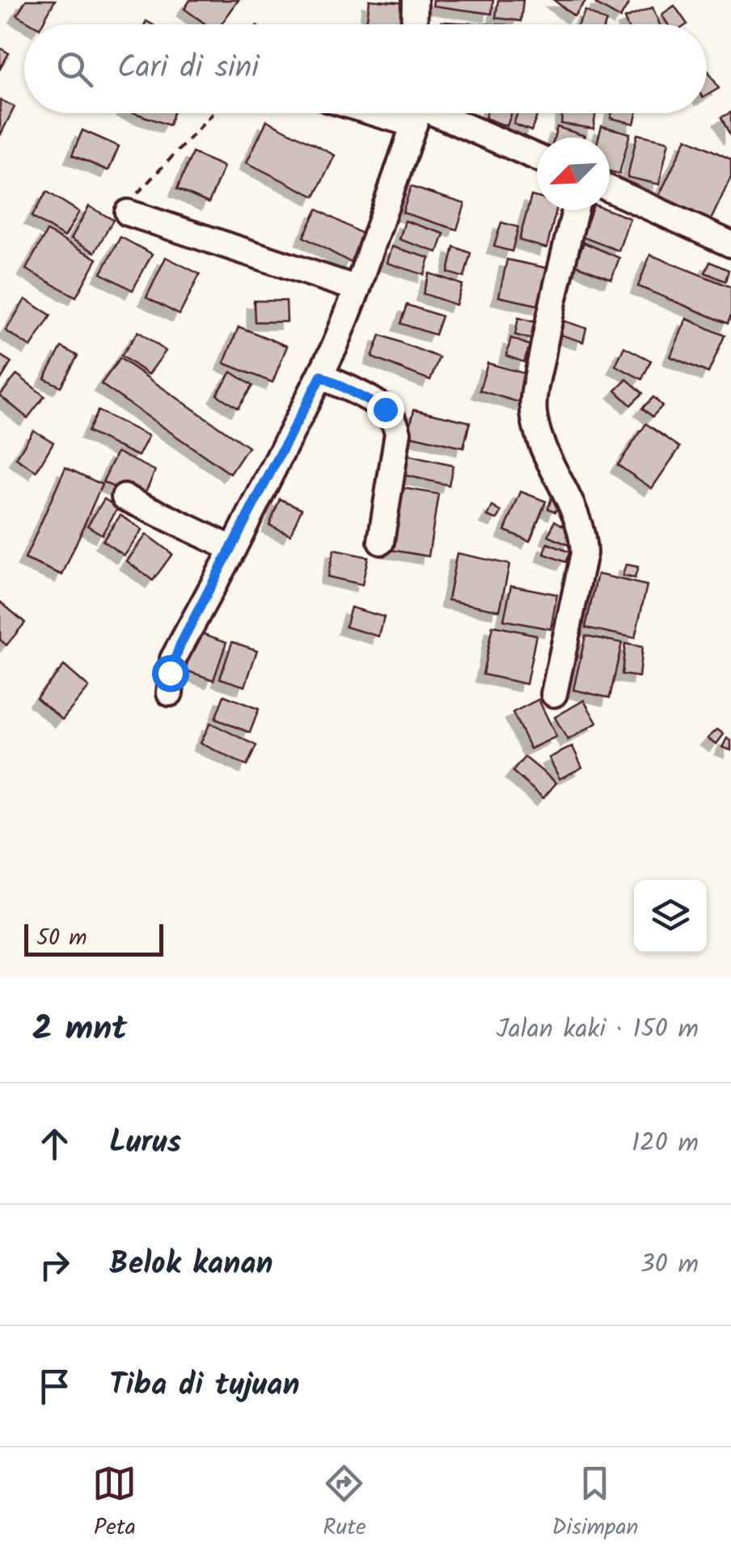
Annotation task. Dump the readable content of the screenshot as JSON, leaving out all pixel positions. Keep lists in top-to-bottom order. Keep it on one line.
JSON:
{"scale_bar":"50 m","north":"bottom left","page":{"search":"Cari di sini","scale":"50 m","heading":["2 mnt","Jalan kaki · 150 m"],"list":[["Lurus","120 m"],["Belok kanan","30 m"],"Tiba di tujuan"],"nav":["Peta","Rute","Disimpan"]}}
